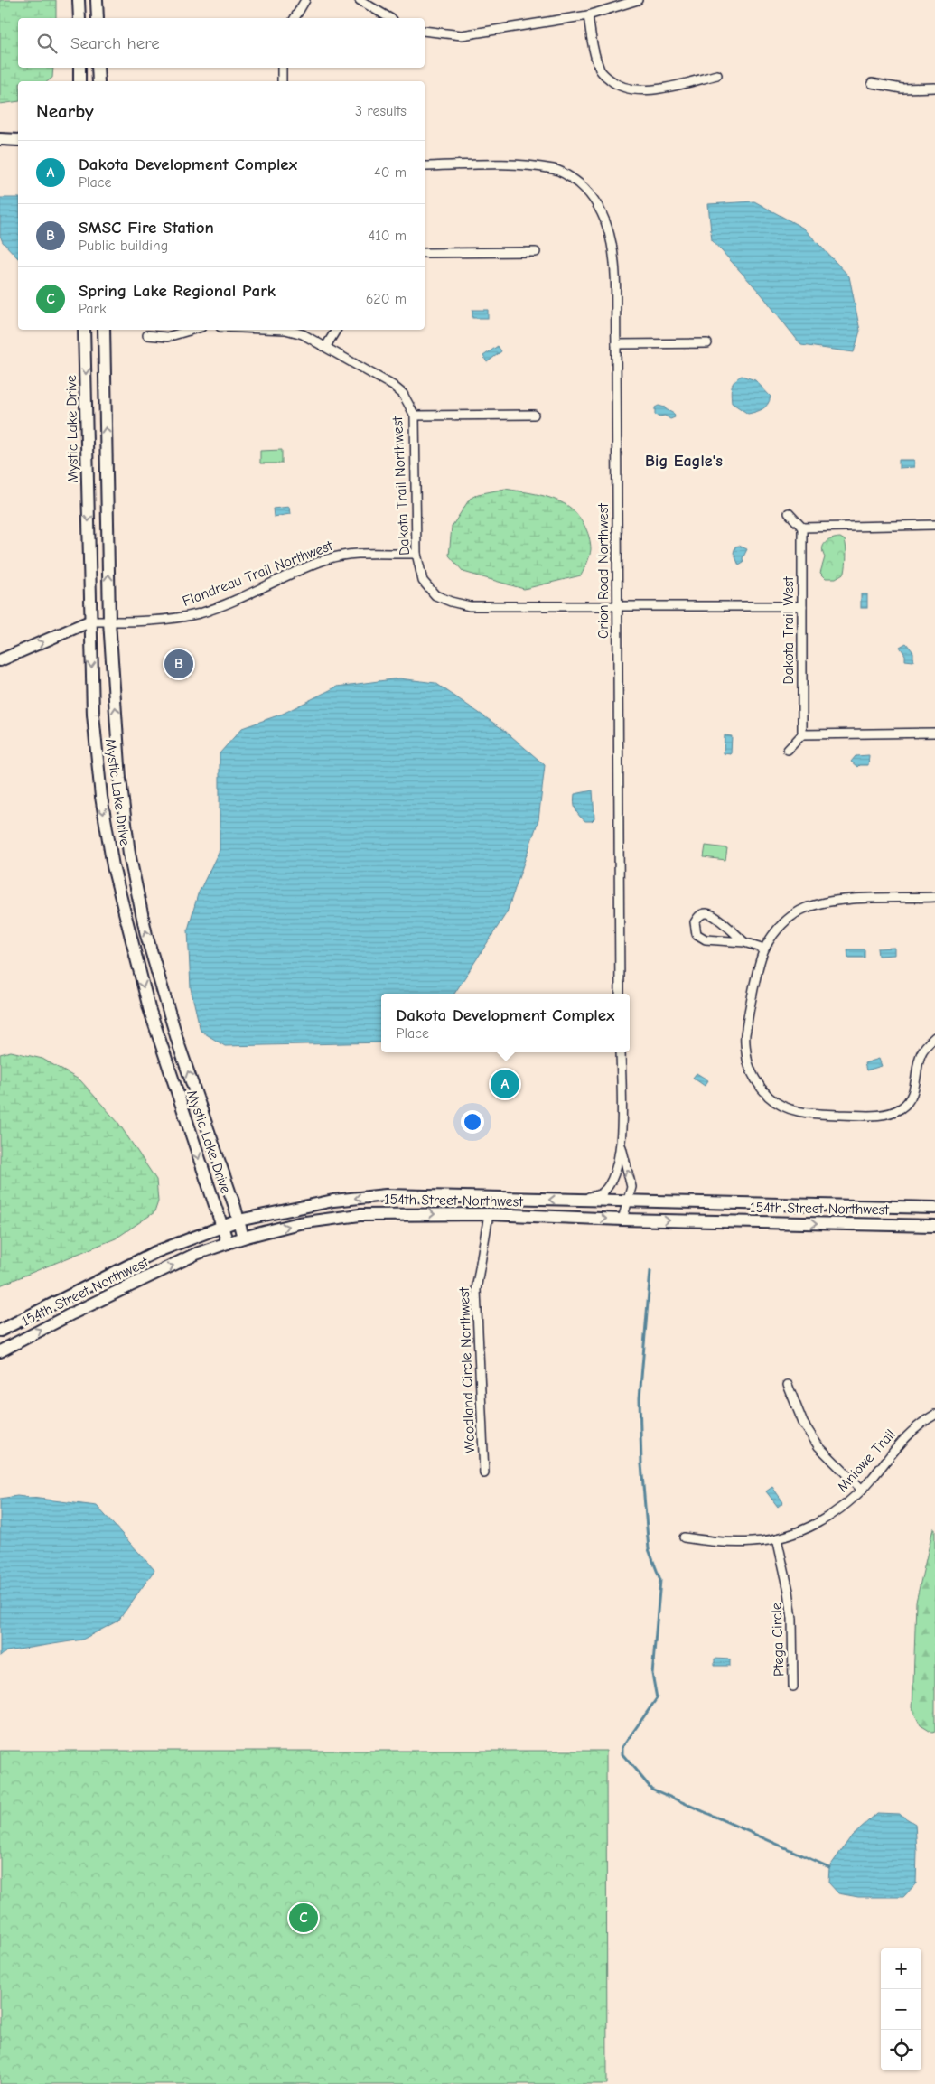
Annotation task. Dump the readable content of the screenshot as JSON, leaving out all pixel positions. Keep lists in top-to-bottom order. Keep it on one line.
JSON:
{"streets":{"street":["Mystic Lake Drive","Dakota Trail Northwest","Orion Road Northwest","Flandreau Trail Northwest","Dakota Trail West","154th Street Northwest","Woodland Circle Northwest","Mniowe Trail","Ptega Circle"]},"crossings":[["Mystic Lake Drive","Flandreau Trail Northwest"],["Mystic Lake Drive","154th Street Northwest"],["Dakota Trail Northwest","Orion Road Northwest"],["Dakota Trail Northwest","Flandreau Trail Northwest"],["Dakota Trail Northwest","Dakota Trail West"],["154th Street Northwest","Woodland Circle Northwest"],["Mniowe Trail","Ptega Circle"]],"districts":["Big Eagle's"],"page":{"search":"Search here","heading":["Nearby","3 results"],"list":[{"mark":"A","name":"Dakota Development Complex","note":"Place","value":"40 m"},{"mark":"B","name":"SMSC Fire Station","note":"Public building","value":"410 m"},{"mark":"C","name":"Spring Lake Regional Park","note":"Park","value":"620 m"}],"pins":["B","A","C"],"popup":["Dakota Development Complex","Place"],"map_buttons":["+","−"]}}
